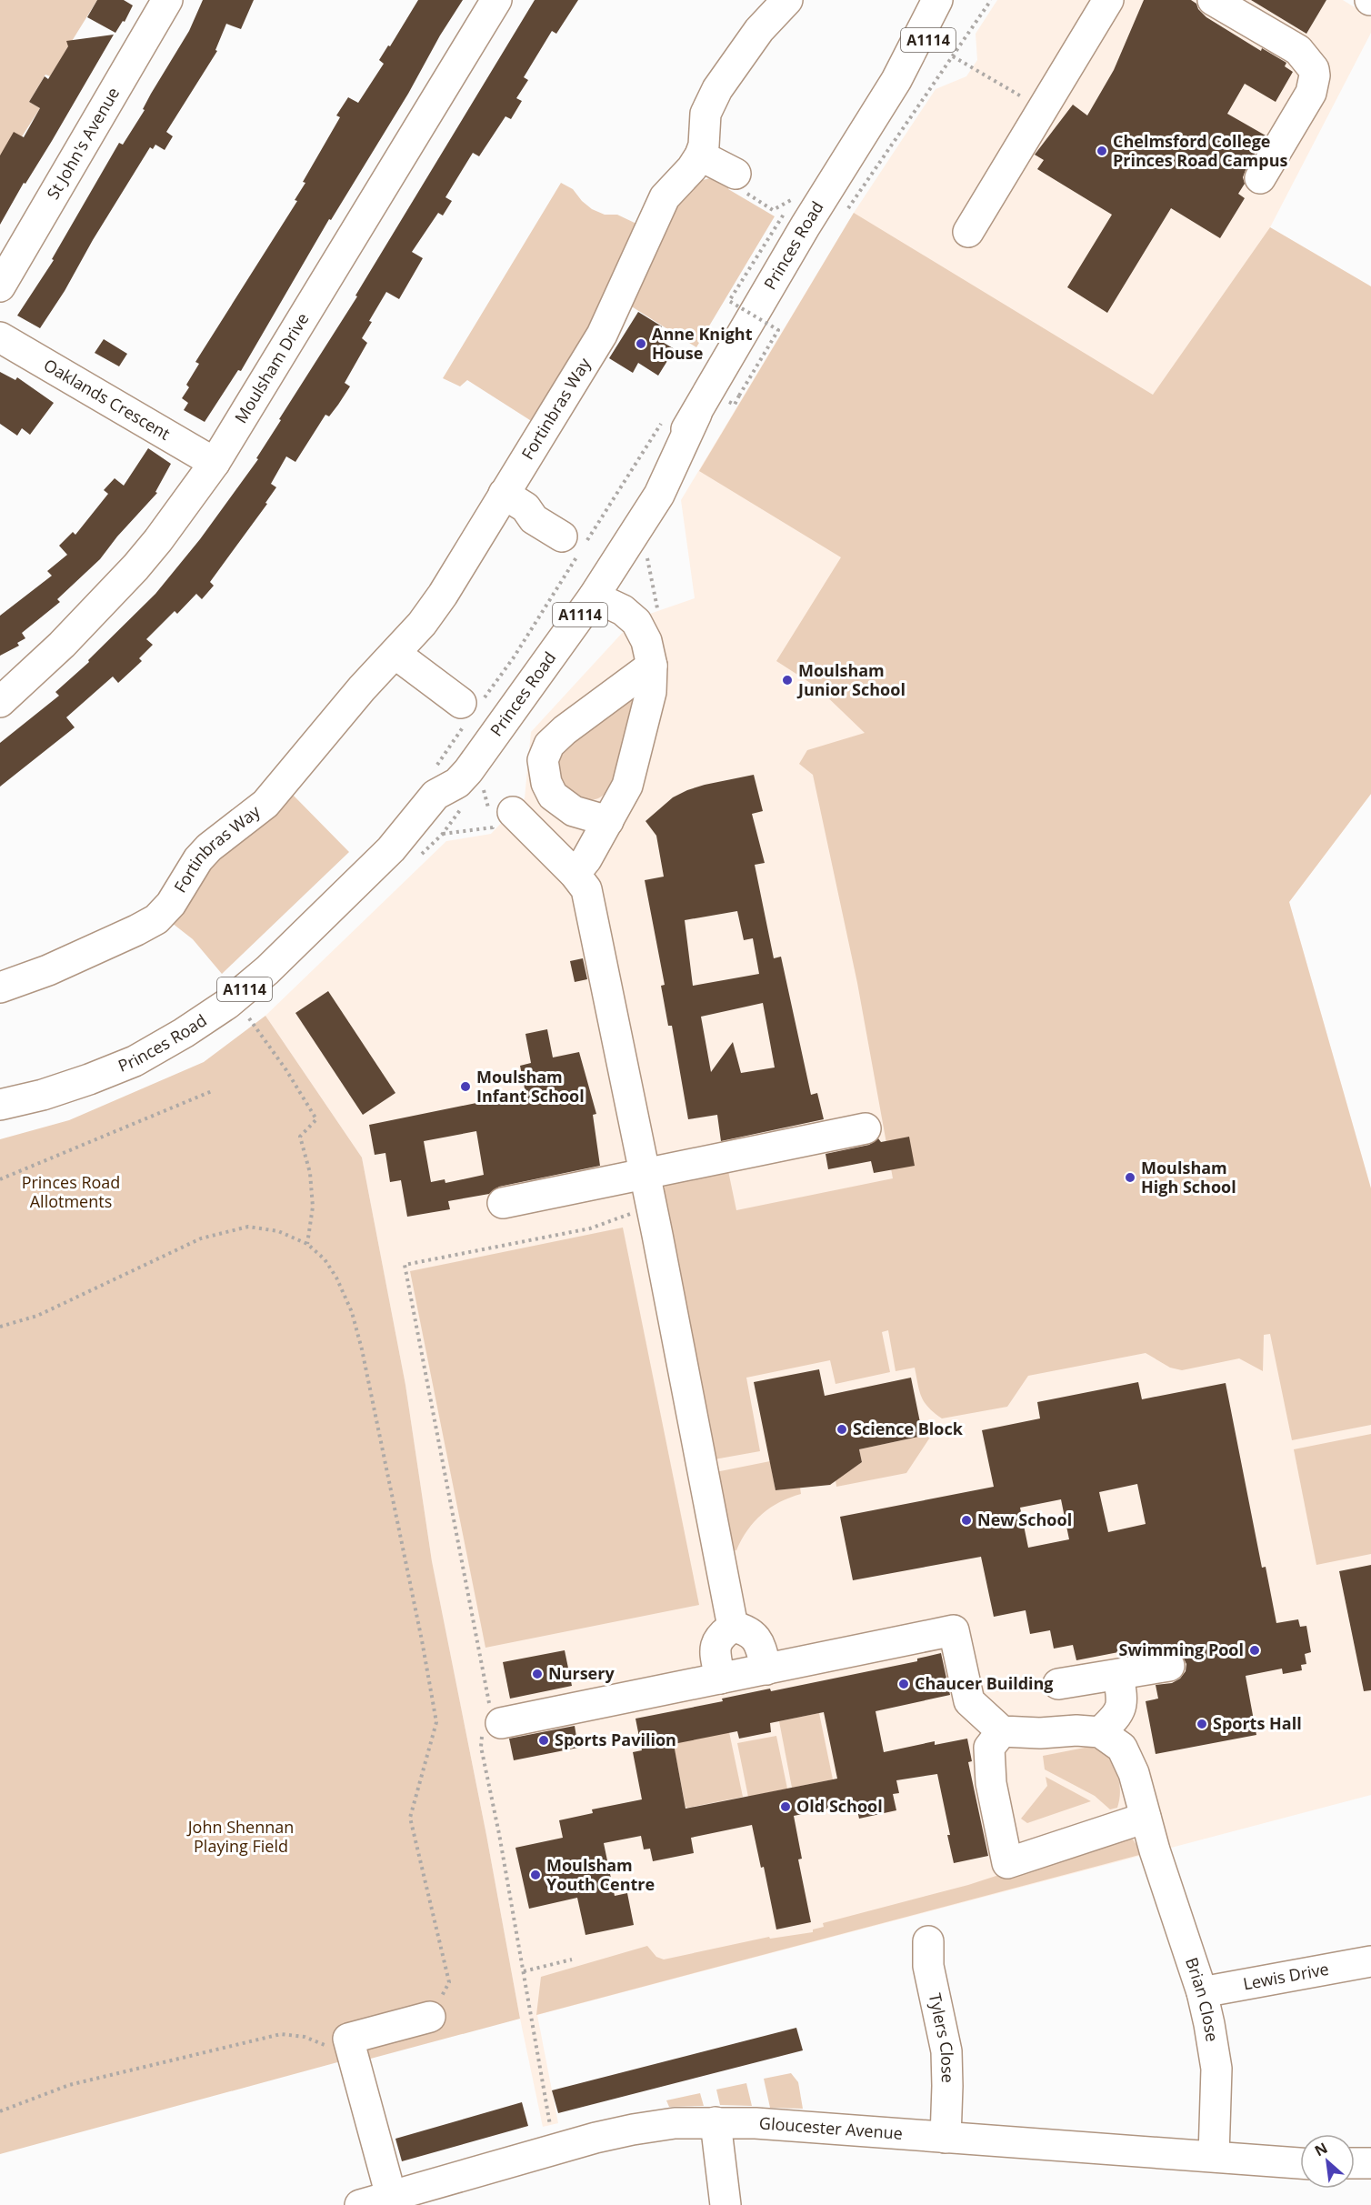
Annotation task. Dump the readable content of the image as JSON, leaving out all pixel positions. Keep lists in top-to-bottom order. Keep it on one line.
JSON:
{"streets":{"street":["A1114","St John's Avenue","Princes Road","Moulsham Drive","Oaklands Crescent","Fortinbras Way","Lewis Drive","Brian Close","Tylers Close","Gloucester Avenue"]},"crossings":[["Moulsham Drive","Oaklands Crescent"],["Lewis Drive","Brian Close"],["Brian Close","Gloucester Avenue"],["Tylers Close","Gloucester Avenue"]],"parks":["Princes Road Allotments","John Shennan Playing Field"],"places":["Chelmsford College Princes Road Campus","Anne Knight House","Moulsham Junior School","Moulsham Infant School","Moulsham High School","Science Block","New School","Swimming Pool","Nursery","Chaucer Building","Sports Hall","Sports Pavilion","Old School","Moulsham Youth Centre"],"north":"top left"}
